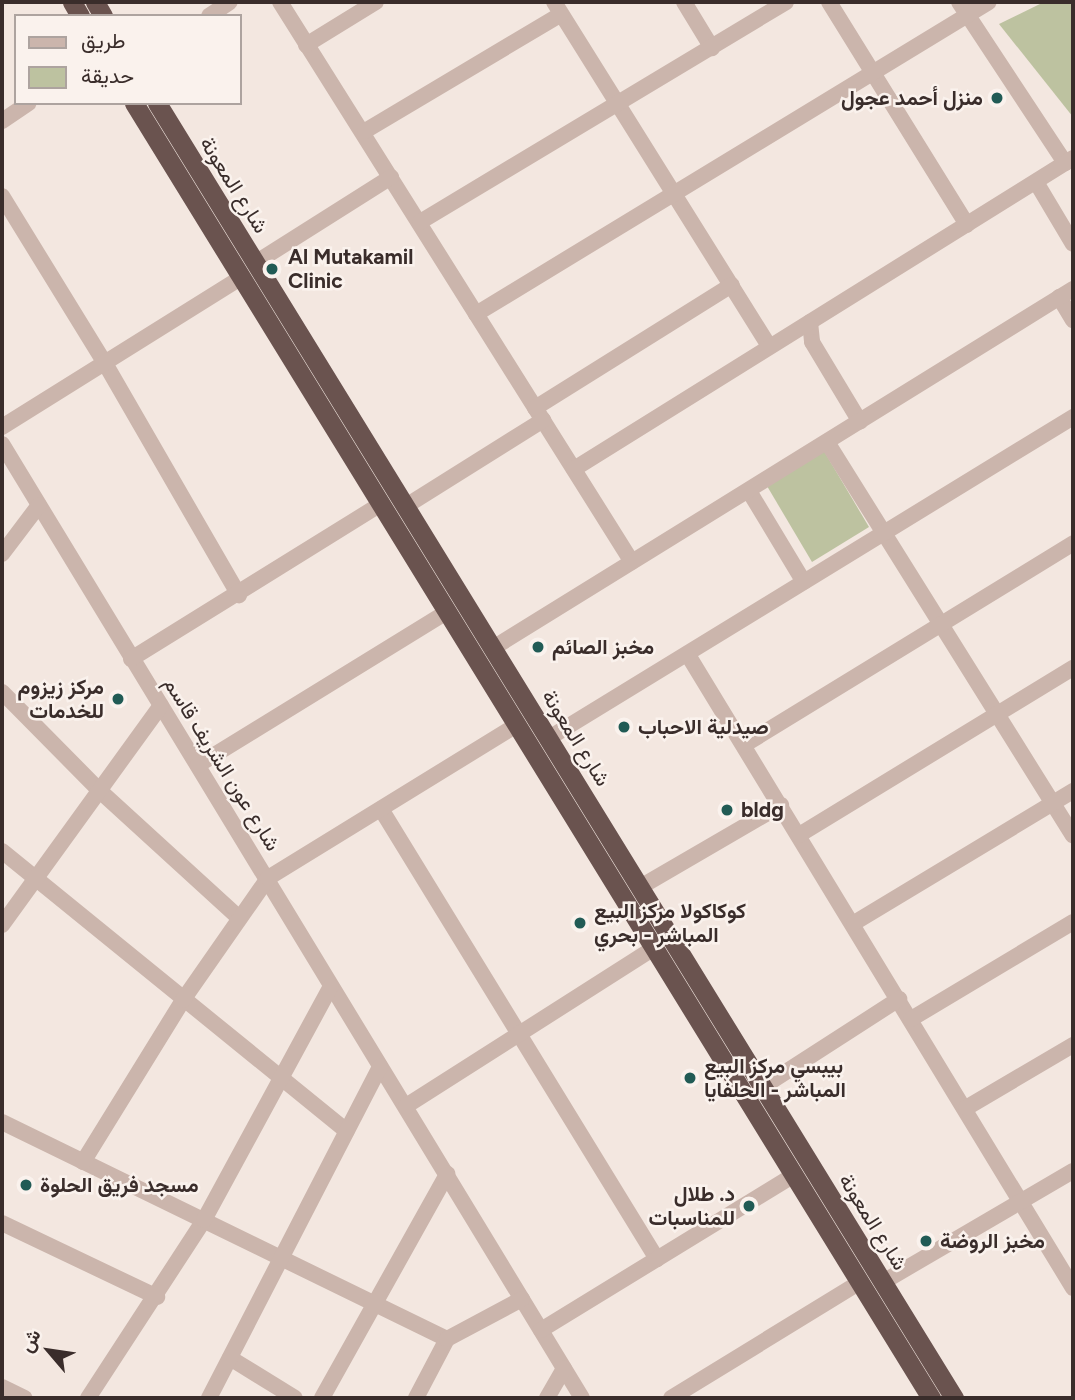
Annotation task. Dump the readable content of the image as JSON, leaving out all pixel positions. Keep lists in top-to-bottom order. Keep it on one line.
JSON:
{"streets":{"highway":["شارع المعونة"],"street":["شارع عون الشريف قاسم"]},"places":["منزل أحمد عجول","Al Mutakamil Clinic","مخبز الصائم","مركز زيزوم للخدمات","صيدلية الاحباب","bldg","كوكاكولا مركز البيع المباشر - بحري","بيبسي مركز البيع المباشر - الحلفايا","مسجد فريق الحلوة","د. طلال للمناسبات","مخبز الروضة"],"legend":["طريق","حديقة"],"north":"top left"}
